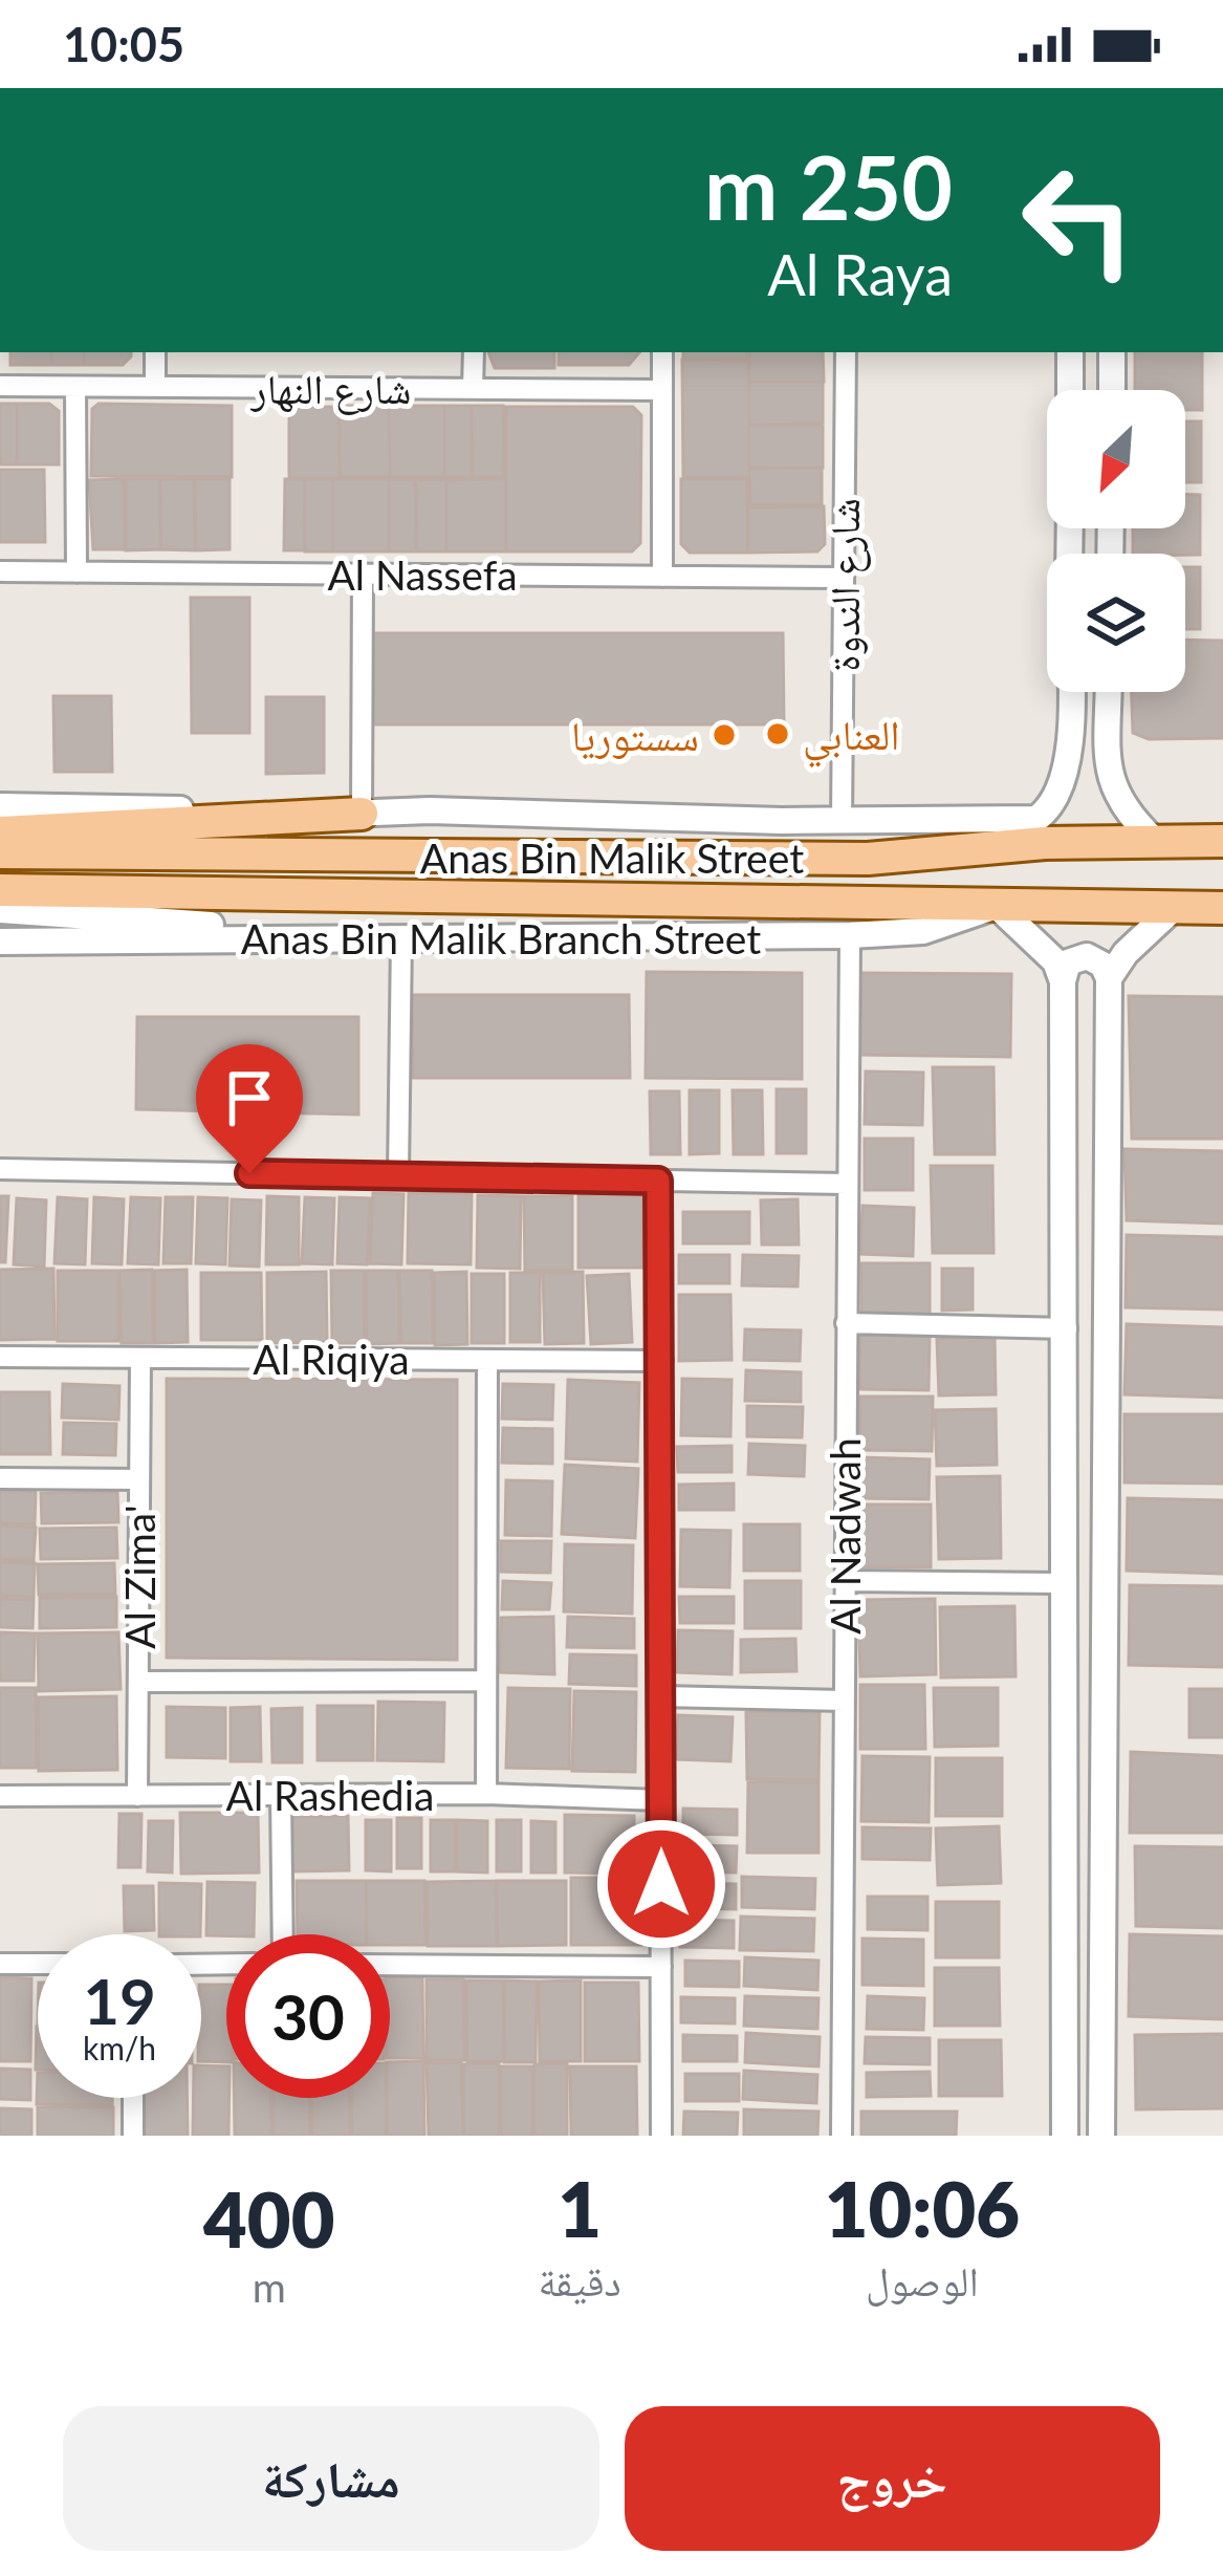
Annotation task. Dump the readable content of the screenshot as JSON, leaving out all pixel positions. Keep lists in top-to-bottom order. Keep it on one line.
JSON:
{"streets":{"main road":["Anas Bin Malik Street"],"street":["شارع النهار","Al Nassefa","شارع الندوة","Anas Bin Malik Branch Street","Al Riqiya","Al Nadwah","Al Zima'","Al Rashedia"]},"crossings":[["Al Nassefa","شارع الندوة"],["Anas Bin Malik Branch Street","Al Nadwah"],["Al Riqiya","Al Zima'"],["Al Zima'","Al Rashedia"]],"places":["العنابي","سستوريا"],"north":"bottom left","page":{"status":"10:05","turn":["250 m","Al Raya"],"speed":"19 km/h","limit":"30","eta":["10:06","الوصول","1","دقيقة","400","m"],"buttons":["خروج","مشاركة"]}}
